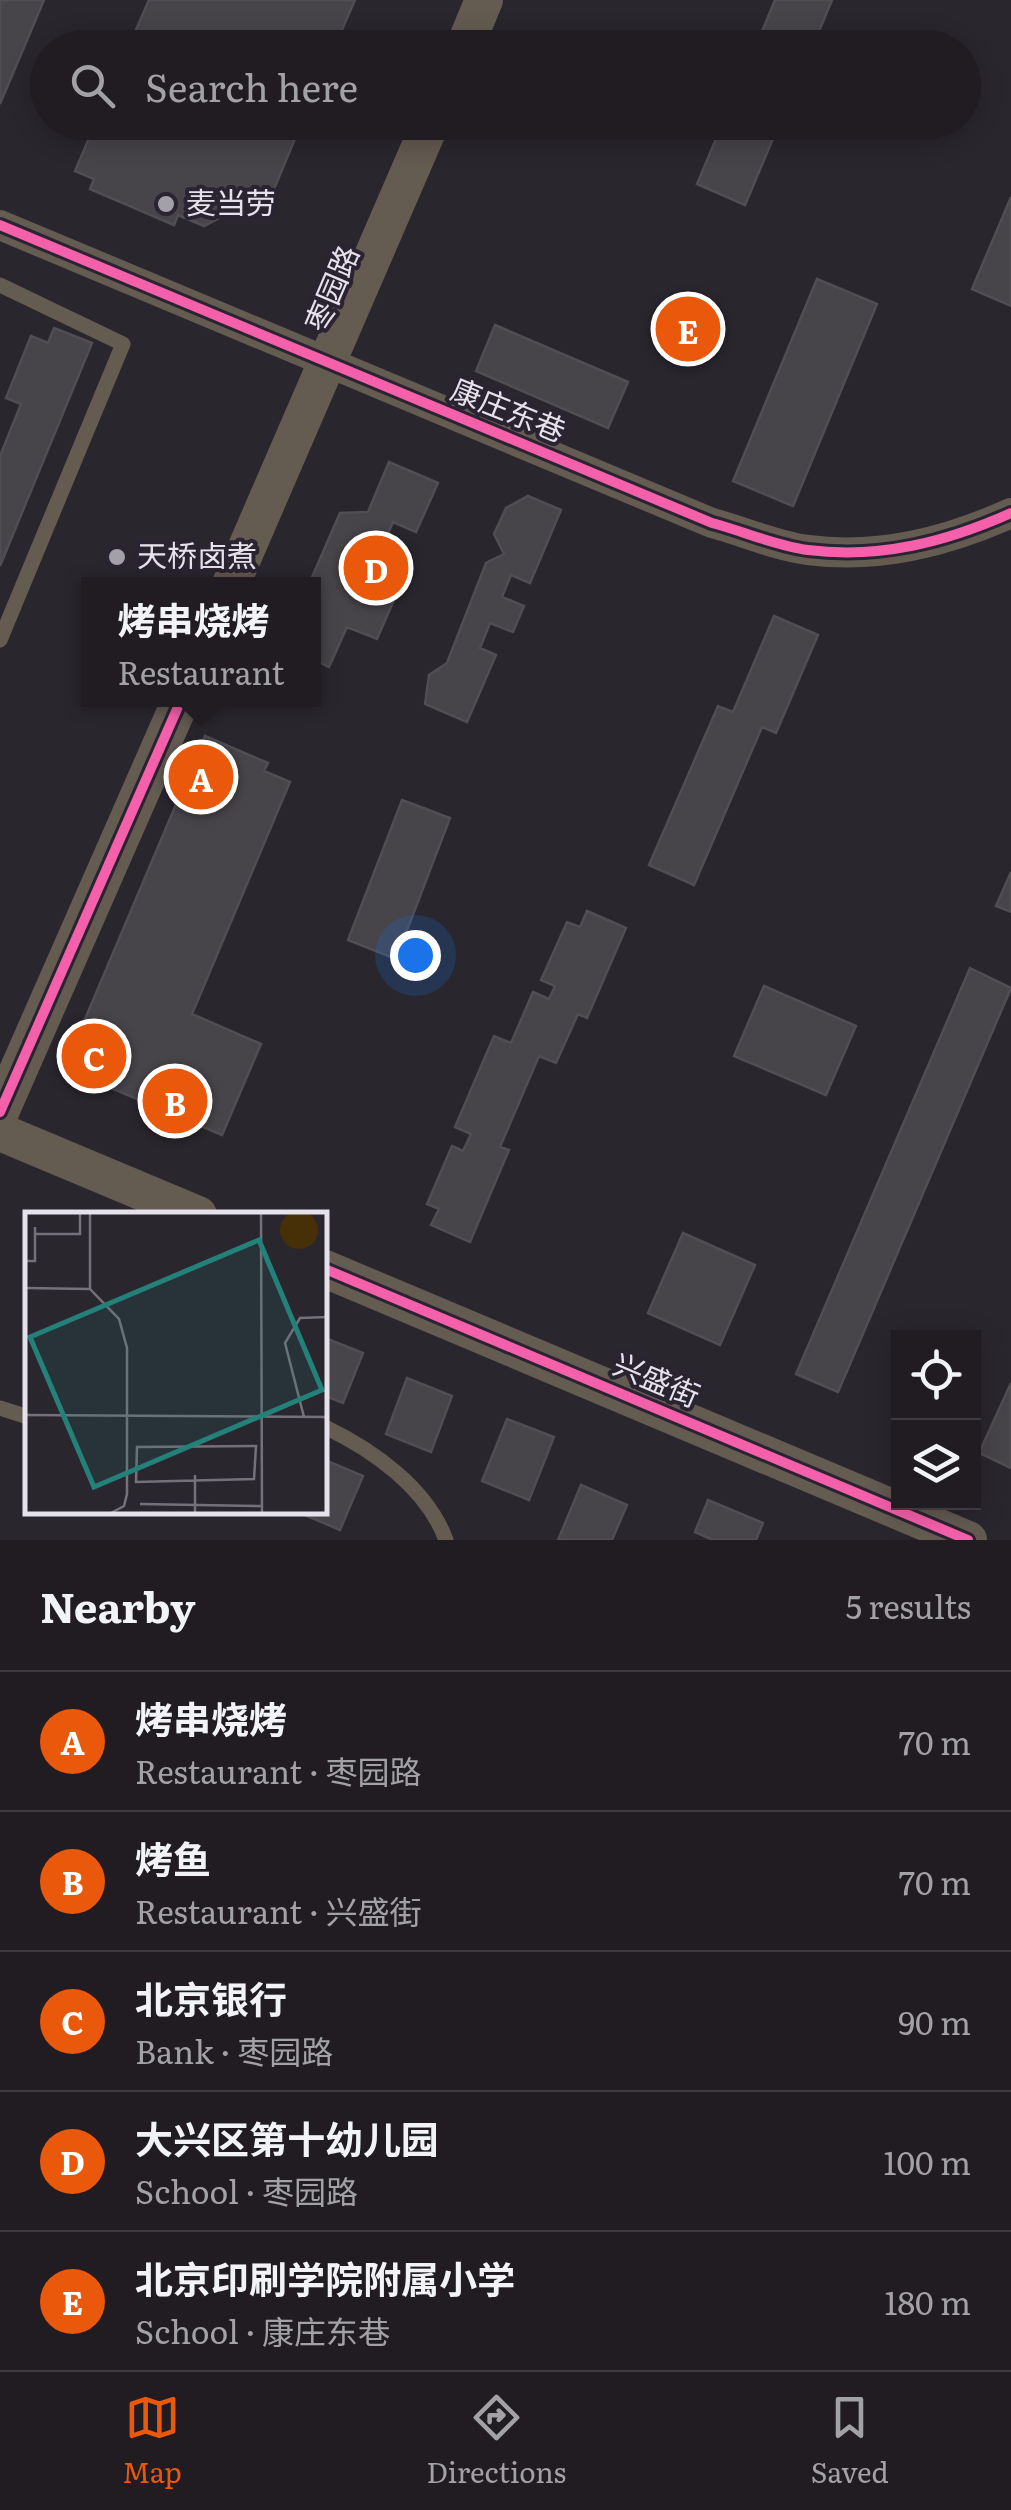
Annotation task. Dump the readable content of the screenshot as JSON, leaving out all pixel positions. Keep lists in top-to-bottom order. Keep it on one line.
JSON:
{"streets":{"street":["枣园路","康庄东巷","兴盛街"]},"crossings":[["枣园路","康庄东巷"]],"places":["麦当劳","天桥卤煮"],"page":{"search":"Search here","pins":["E","D","A","C","B"],"popup":["烤串烧烤","Restaurant"],"heading":["Nearby","5 results"],"list":[{"mark":"A","name":"烤串烧烤","note":"Restaurant · 枣园路","value":"70 m"},{"mark":"B","name":"烤鱼","note":"Restaurant · 兴盛街","value":"70 m"},{"mark":"C","name":"北京银行","note":"Bank · 枣园路","value":"90 m"},{"mark":"D","name":"大兴区第十幼儿园","note":"School · 枣园路","value":"100 m"},{"mark":"E","name":"北京印刷学院附属小学","note":"School · 康庄东巷","value":"180 m"}],"nav":["Map","Directions","Saved"]}}
